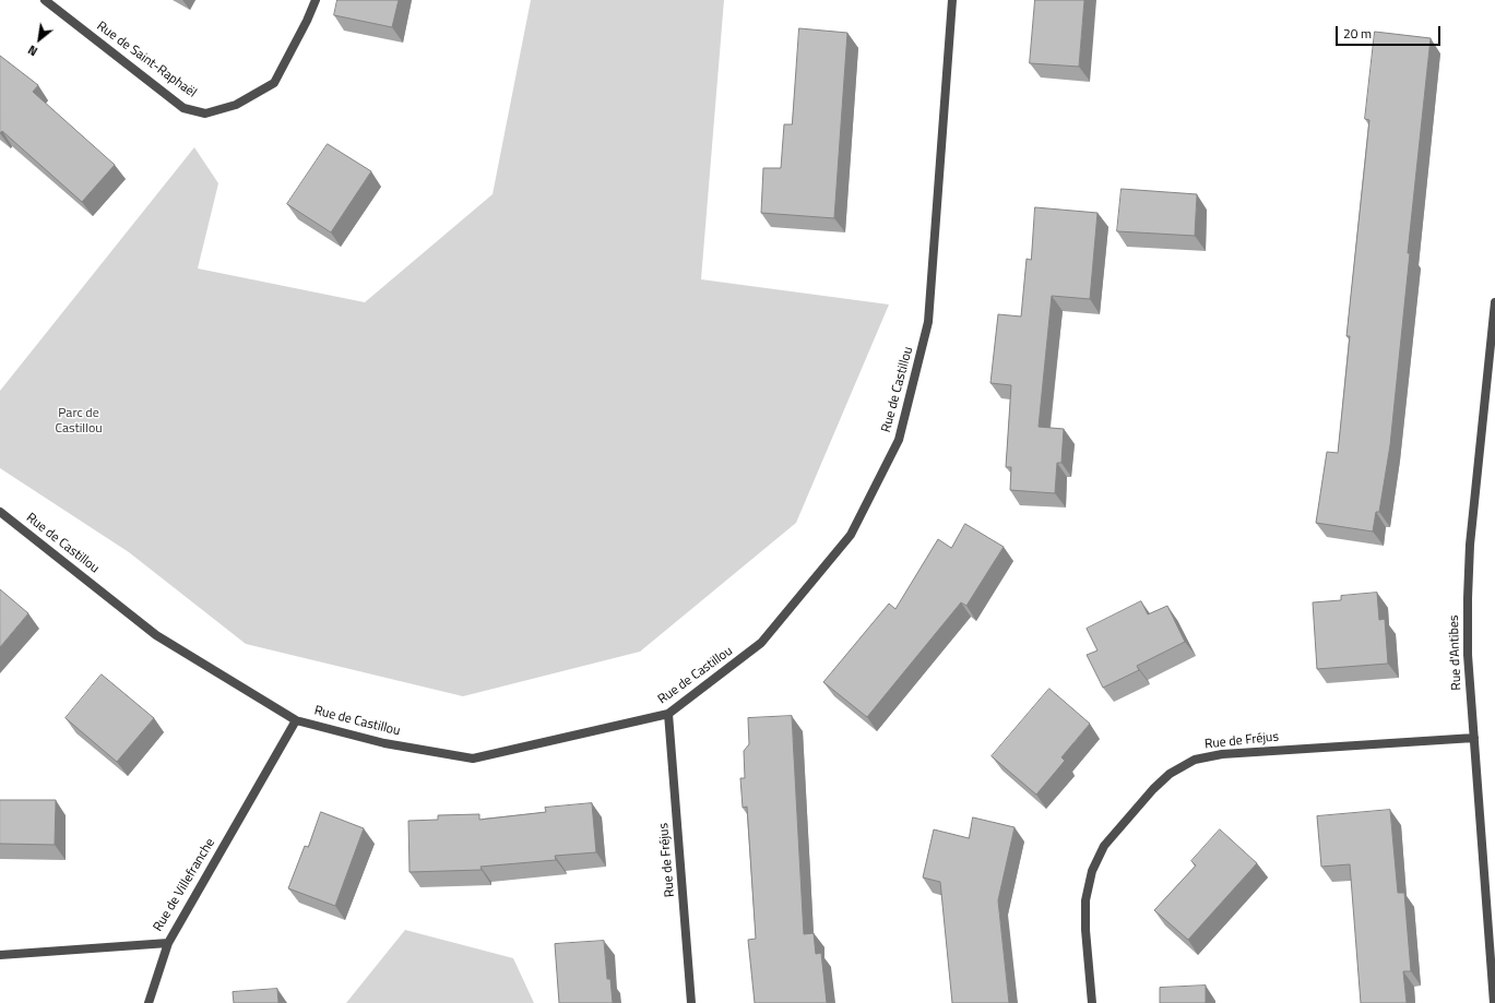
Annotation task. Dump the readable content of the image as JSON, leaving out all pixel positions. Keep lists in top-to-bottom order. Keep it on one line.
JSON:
{"streets":{"street":["Rue de Saint-Raphaël","Rue de Castillou","Rue d'Antibes","Rue de Fréjus","Rue de Villefranche"]},"crossings":[["Rue de Castillou","Rue de Fréjus"],["Rue de Castillou","Rue de Villefranche"],["Rue d'Antibes","Rue de Fréjus"]],"parks":["Parc de Castillou"],"scale_bar":"20 m","north":"bottom left"}
